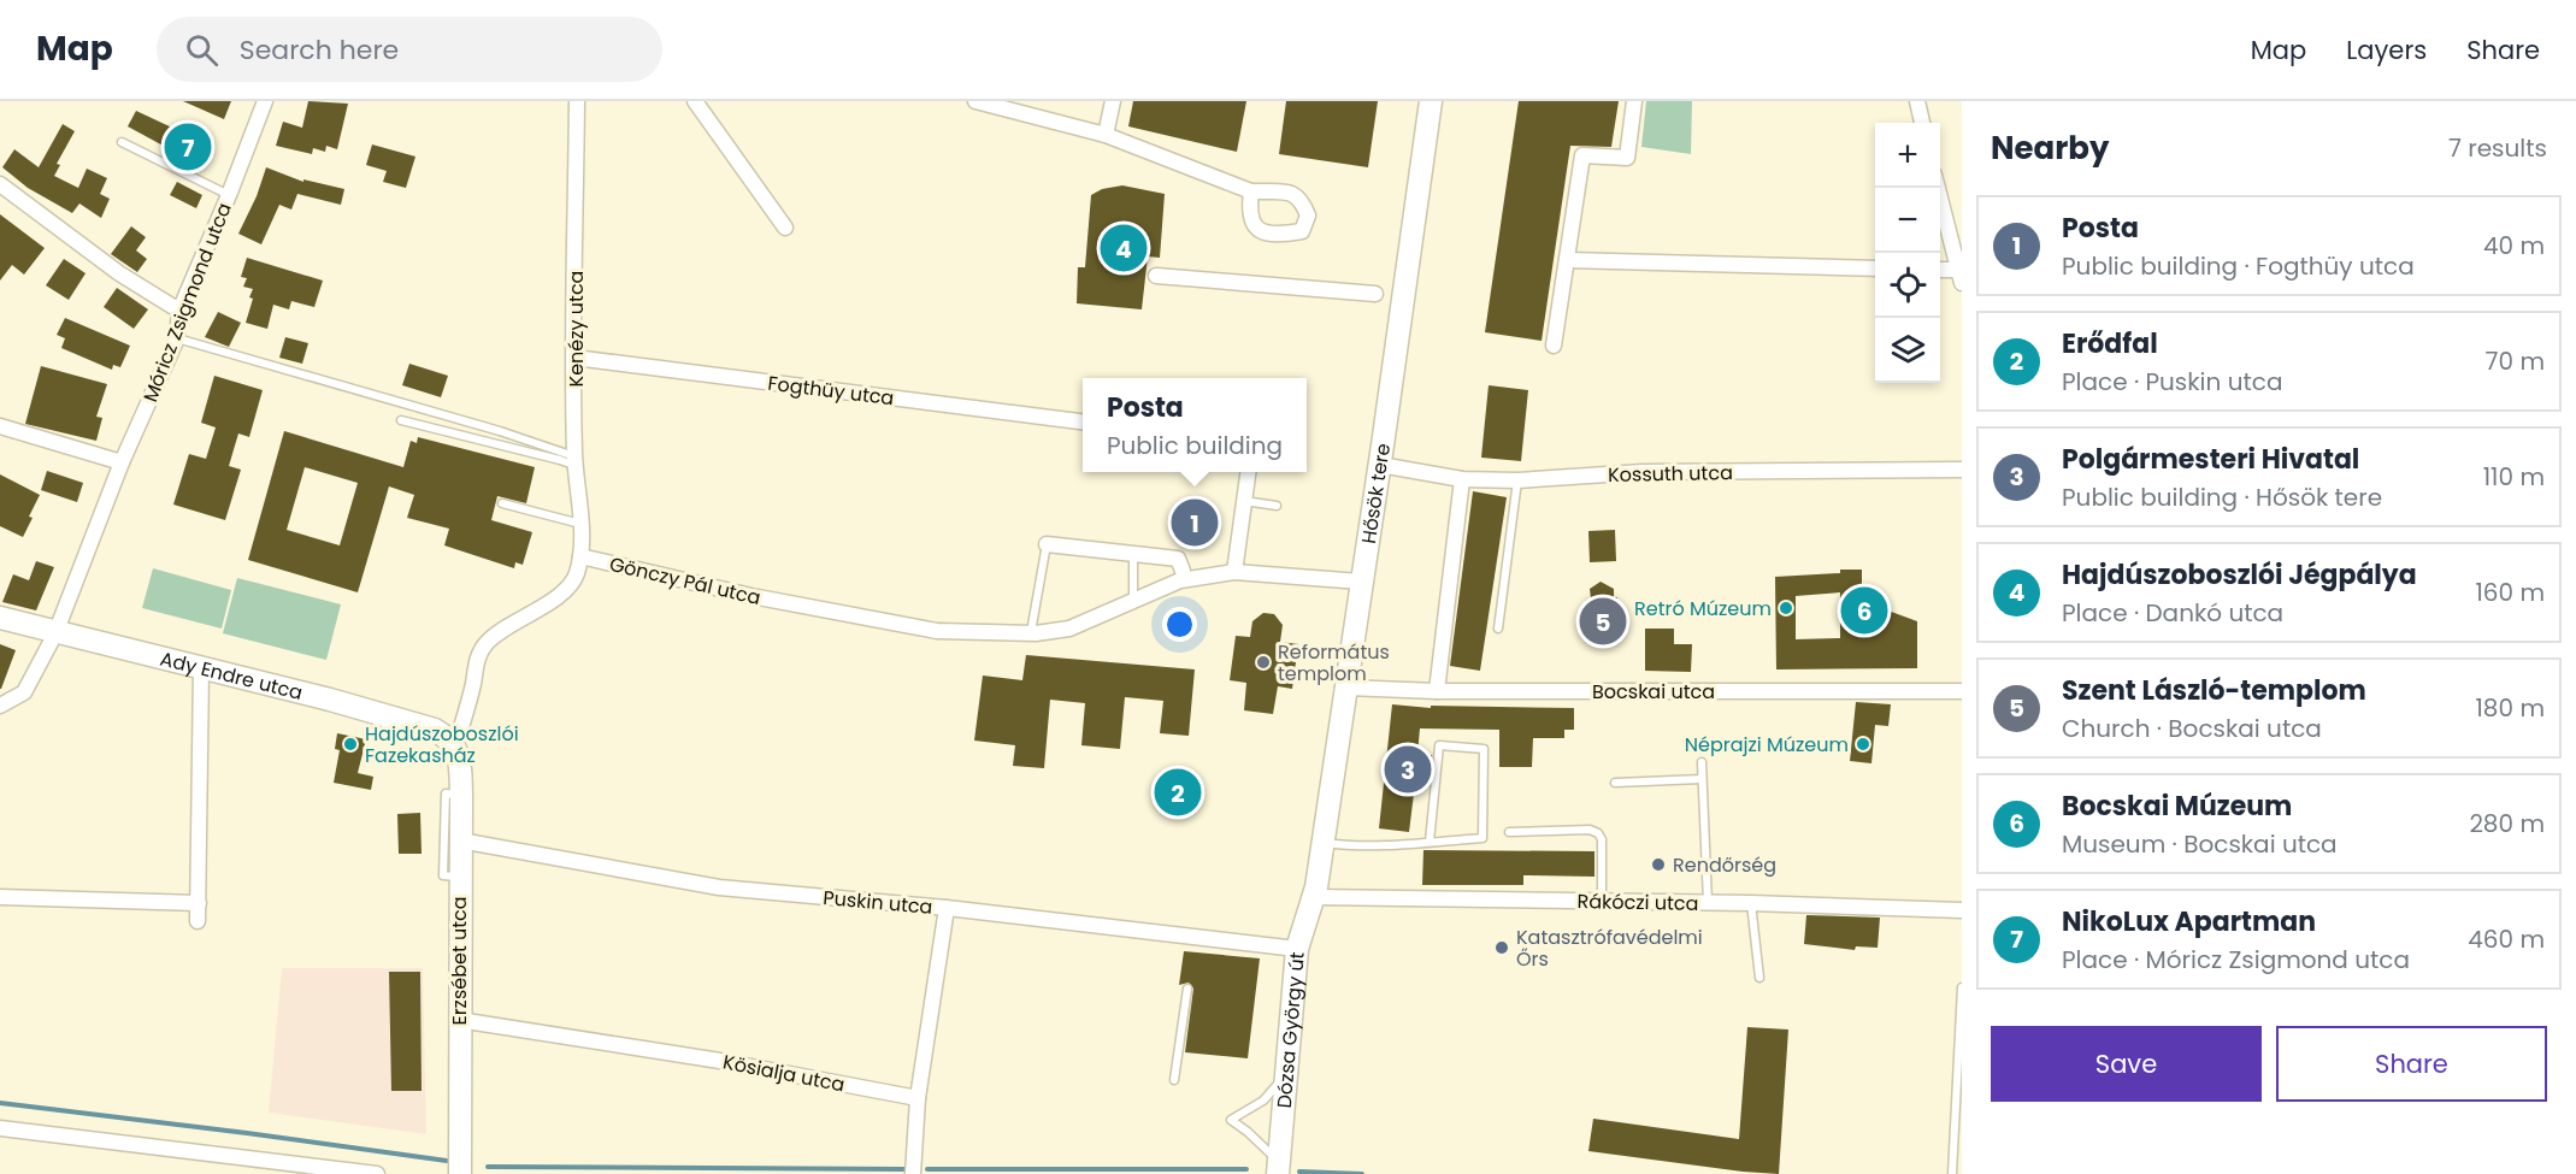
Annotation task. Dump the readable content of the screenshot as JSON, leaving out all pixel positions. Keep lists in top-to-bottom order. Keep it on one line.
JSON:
{"streets":{"street":["Móricz Zsigmond utca","Kenézy utca","Fogthüy utca","Kossuth utca","Hősök tere","Gönczy Pál utca","Ady Endre utca","Bocskai utca","Puskin utca","Rákóczi utca","Erzsébet utca","Dózsa György út","Kösialja utca"]},"crossings":[["Móricz Zsigmond utca","Ady Endre utca"],["Kenézy utca","Fogthüy utca"],["Kenézy utca","Gönczy Pál utca"],["Kossuth utca","Hősök tere"],["Hősök tere","Gönczy Pál utca"],["Hősök tere","Bocskai utca"],["Hősök tere","Rákóczi utca"],["Hősök tere","Dózsa György út"],["Ady Endre utca","Erzsébet utca"],["Puskin utca","Erzsébet utca"],["Puskin utca","Dózsa György út"],["Rákóczi utca","Dózsa György út"],["Erzsébet utca","Kösialja utca"]],"places":["Retró Múzeum","Református templom","Hajdúszoboszlói Fazekasház","Néprajzi Múzeum","Rendőrség","Katasztrófavédelmi Őrs"],"page":{"header":"Map","search":"Search here","nav":["Map","Layers","Share"],"heading":["Nearby","7 results"],"pins":["7","4","1","6","5","3","2"],"map_buttons":["+","−"],"list":[{"mark":"1","name":"Posta","note":"Public building · Fogthüy utca","value":"40 m"},{"mark":"2","name":"Erődfal","note":"Place · Puskin utca","value":"70 m"},{"mark":"3","name":"Polgármesteri Hivatal","note":"Public building · Hősök tere","value":"110 m"},{"mark":"4","name":"Hajdúszoboszlói Jégpálya","note":"Place · Dankó utca","value":"160 m"},{"mark":"5","name":"Szent László-templom","note":"Church · Bocskai utca","value":"180 m"},{"mark":"6","name":"Bocskai Múzeum","note":"Museum · Bocskai utca","value":"280 m"},{"mark":"7","name":"NikoLux Apartman","note":"Place · Móricz Zsigmond utca","value":"460 m"}],"popup":["Posta","Public building"],"buttons":["Save","Share"]}}
